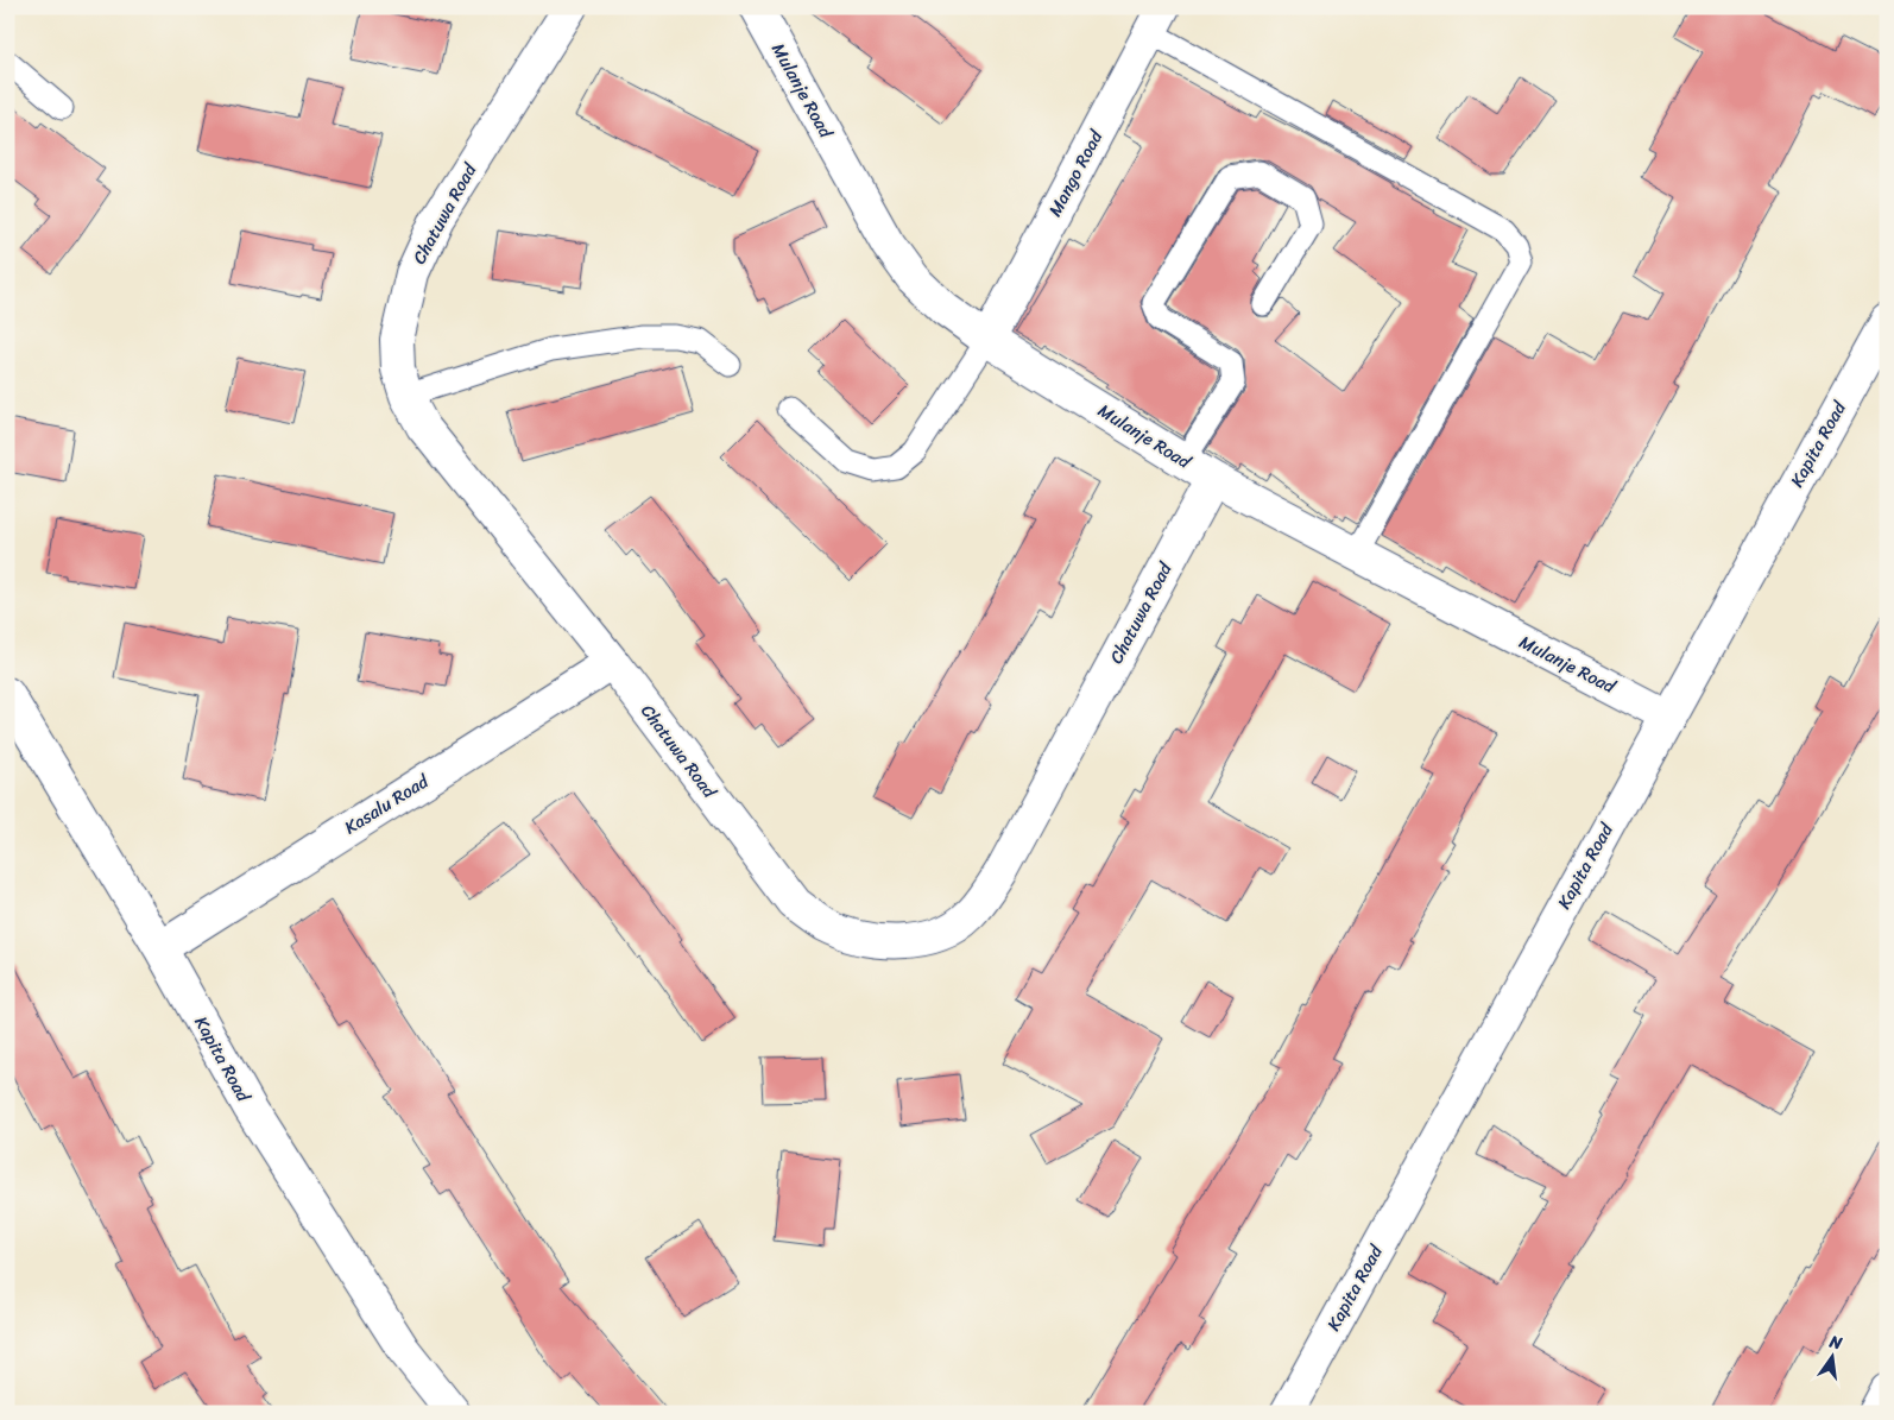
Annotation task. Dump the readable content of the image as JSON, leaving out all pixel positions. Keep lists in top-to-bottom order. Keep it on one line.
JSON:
{"streets":{"street":["Mulanje Road","Mango Road","Chatuwa Road","Kapita Road","Kasalu Road"]},"crossings":[["Mulanje Road","Mango Road"],["Mulanje Road","Chatuwa Road"],["Mulanje Road","Kapita Road"],["Chatuwa Road","Kasalu Road"],["Kapita Road","Kasalu Road"]],"north":"top"}
